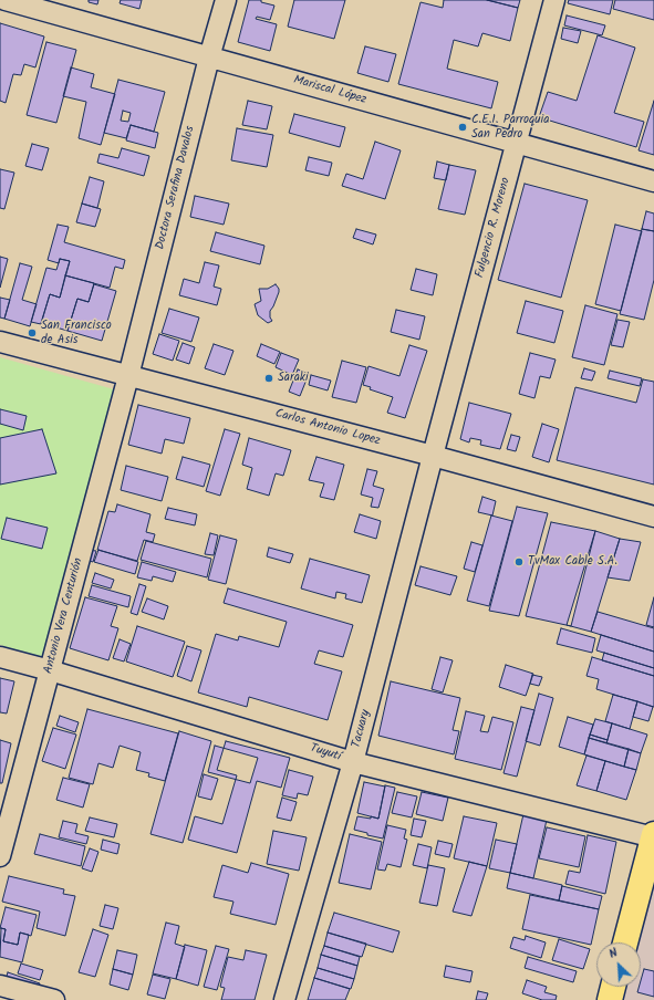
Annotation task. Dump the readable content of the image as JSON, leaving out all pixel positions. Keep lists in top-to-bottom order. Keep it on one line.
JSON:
{"streets":{"street":["Mariscal López","Doctora Serafina Davalos","Fulgencio R. Moreno","Carlos Antonio Lopez","Antonio Vera Centurión","Tacuary","Tuyutí"]},"crossings":[["Mariscal López","Doctora Serafina Davalos"],["Mariscal López","Fulgencio R. Moreno"],["Doctora Serafina Davalos","Carlos Antonio Lopez"],["Doctora Serafina Davalos","Antonio Vera Centurión"],["Fulgencio R. Moreno","Carlos Antonio Lopez"],["Fulgencio R. Moreno","Tacuary"],["Carlos Antonio Lopez","Antonio Vera Centurión"],["Carlos Antonio Lopez","Tacuary"],["Antonio Vera Centurión","Tuyutí"],["Tacuary","Tuyutí"]],"places":["C.E.I. Parroquia San Pedro","San Francisco de Asis","Saraki","TvMax Cable S.A."],"north":"top left"}
